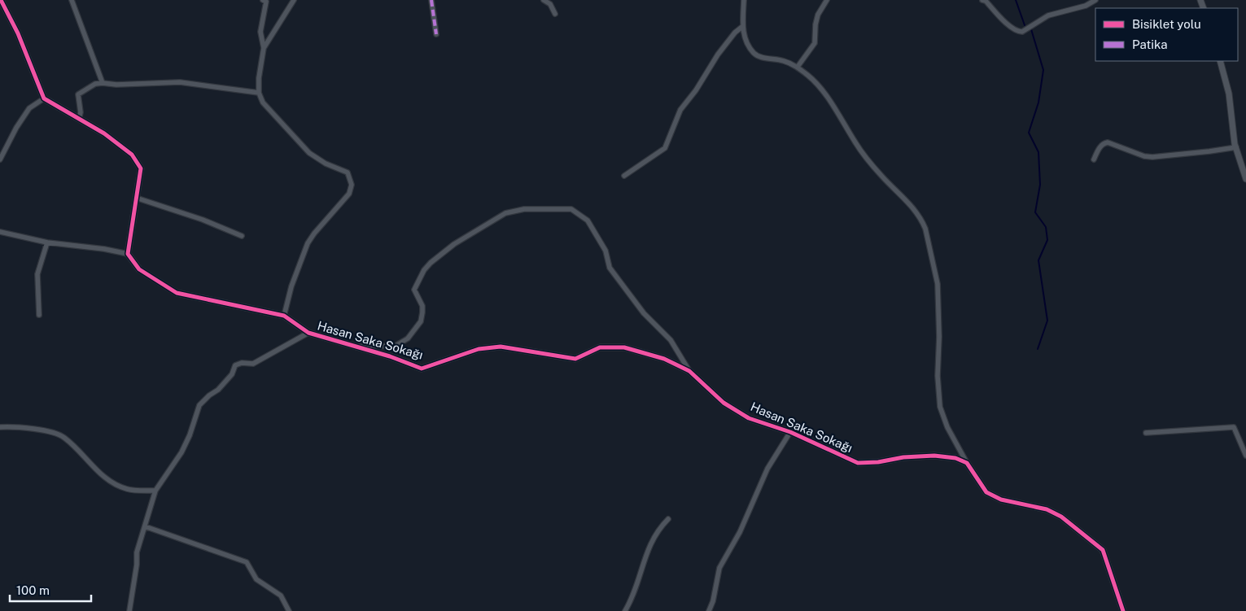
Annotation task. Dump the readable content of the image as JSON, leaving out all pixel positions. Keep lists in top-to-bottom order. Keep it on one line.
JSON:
{"streets":{"street":["Hasan Saka Sokağı"]},"legend":["Bisiklet yolu","Patika"],"scale_bar":"100 m"}
